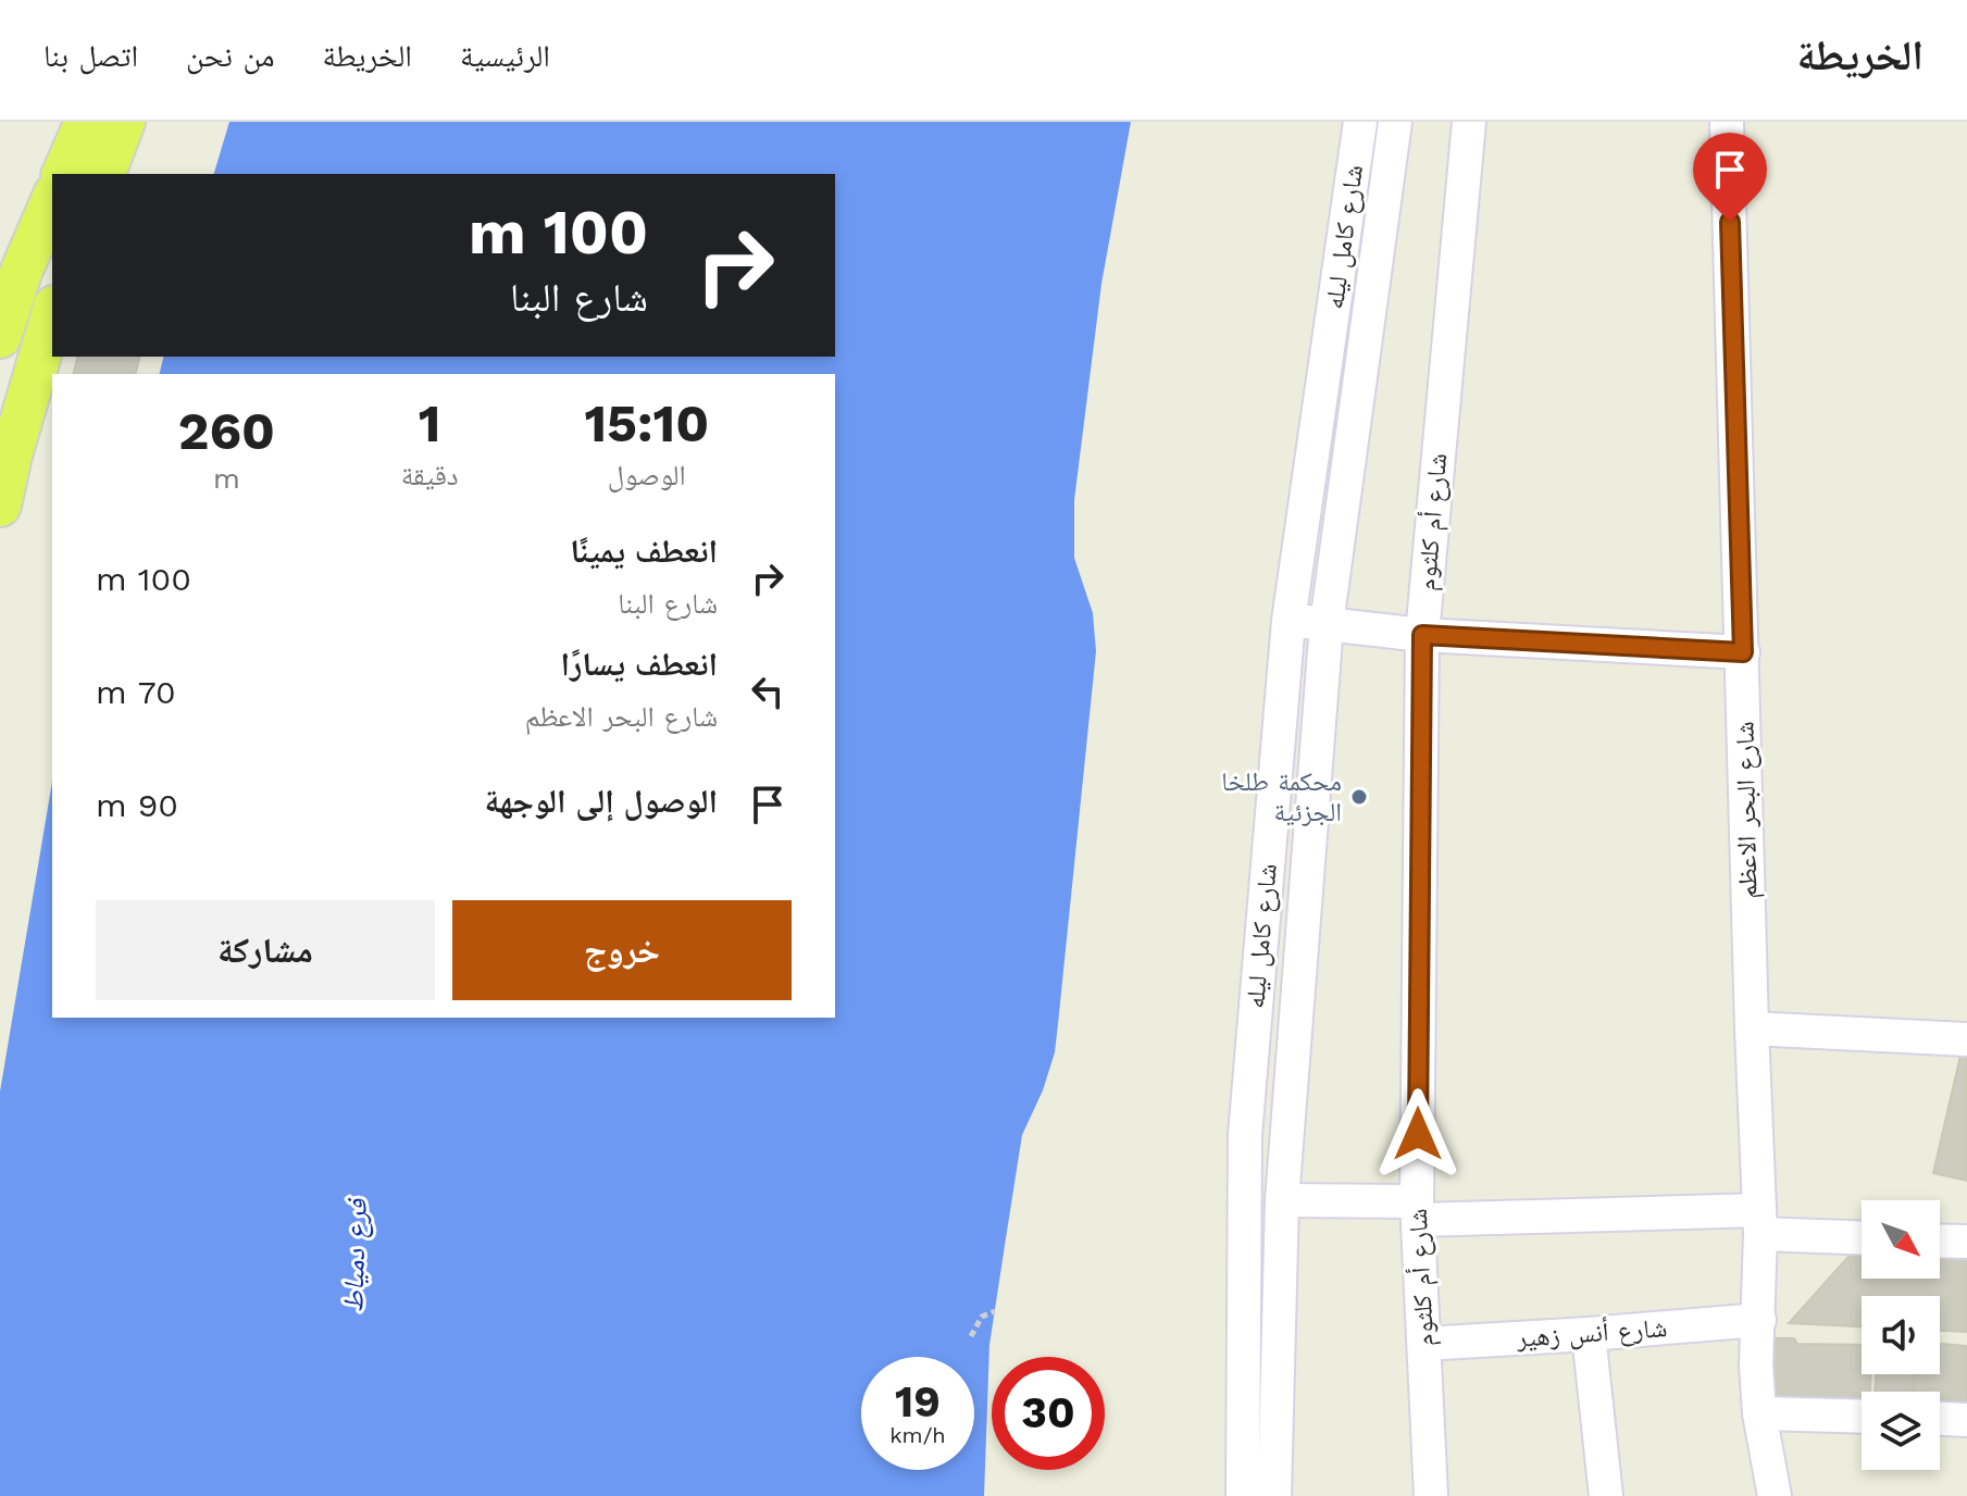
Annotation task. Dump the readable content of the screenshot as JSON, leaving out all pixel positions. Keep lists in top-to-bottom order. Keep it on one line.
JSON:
{"streets":{"street":["شارع كامل ليله","شارع أم كلثوم","شارع البحر الاعظم","شارع أنس زهير"]},"crossings":[["شارع أم كلثوم","شارع أنس زهير"],["شارع البحر الاعظم","شارع أنس زهير"]],"water":["فرع دمياط"],"places":["محكمة طلخا الجزئية"],"north":"bottom right","page":{"header":"الخريطة","nav":["الرئيسية","الخريطة","من نحن","اتصل بنا"],"turn":["100 m","شارع البنا"],"eta":["15:10","الوصول","1","دقيقة","260","m"],"list":[{"name":"انعطف يمينًا","note":"شارع البنا","value":"100 m"},{"name":"انعطف يسارًا","note":"شارع البحر الاعظم","value":"70 m"},{"name":"الوصول إلى الوجهة","value":"90 m"}],"buttons":["خروج","مشاركة"],"speed":"19 km/h","limit":"30"}}
